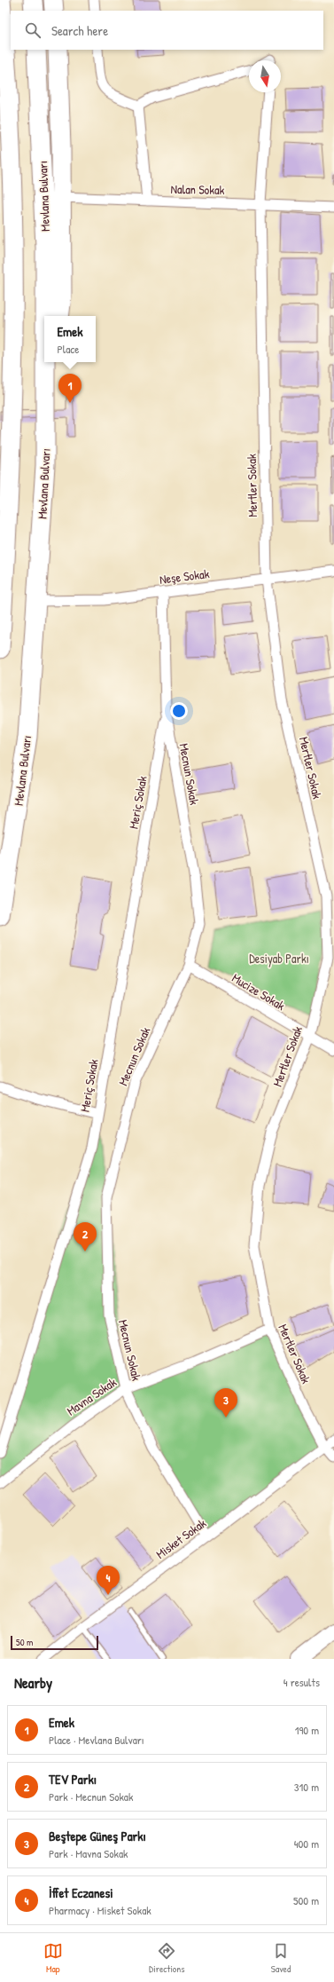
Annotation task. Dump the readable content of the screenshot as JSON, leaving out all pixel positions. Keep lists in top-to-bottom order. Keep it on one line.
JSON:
{"streets":{"highway":["Mevlana Bulvarı"],"street":["Nalan Sokak","Mertler Sokak","Neşe Sokak","Mecnun Sokak","Meriç Sokak","Mucize Sokak","Mavna Sokak","Misket Sokak"]},"crossings":[["Nalan Sokak","Mertler Sokak"],["Mevlana Bulvarı","Neşe Sokak"],["Mertler Sokak","Neşe Sokak"],["Mertler Sokak","Mucize Sokak"],["Mertler Sokak","Mavna Sokak"],["Mertler Sokak","Misket Sokak"],["Neşe Sokak","Mecnun Sokak"],["Mecnun Sokak","Meriç Sokak"],["Mecnun Sokak","Mucize Sokak"],["Mecnun Sokak","Mavna Sokak"],["Mecnun Sokak","Misket Sokak"]],"parks":["Desiyab Parkı"],"scale_bar":"50 m","north":"bottom","page":{"search":"Search here","popup":["Emek","Place"],"pins":["1","2","3","4"],"scale":"50 m","heading":["Nearby","4 results"],"list":[{"mark":"1","name":"Emek","note":"Place · Mevlana Bulvarı","value":"190 m"},{"mark":"2","name":"TEV Parkı","note":"Park · Mecnun Sokak","value":"310 m"},{"mark":"3","name":"Beştepe Güneş Parkı","note":"Park · Mavna Sokak","value":"400 m"},{"mark":"4","name":"İffet Eczanesi","note":"Pharmacy · Misket Sokak","value":"500 m"}],"nav":["Map","Directions","Saved"]}}
